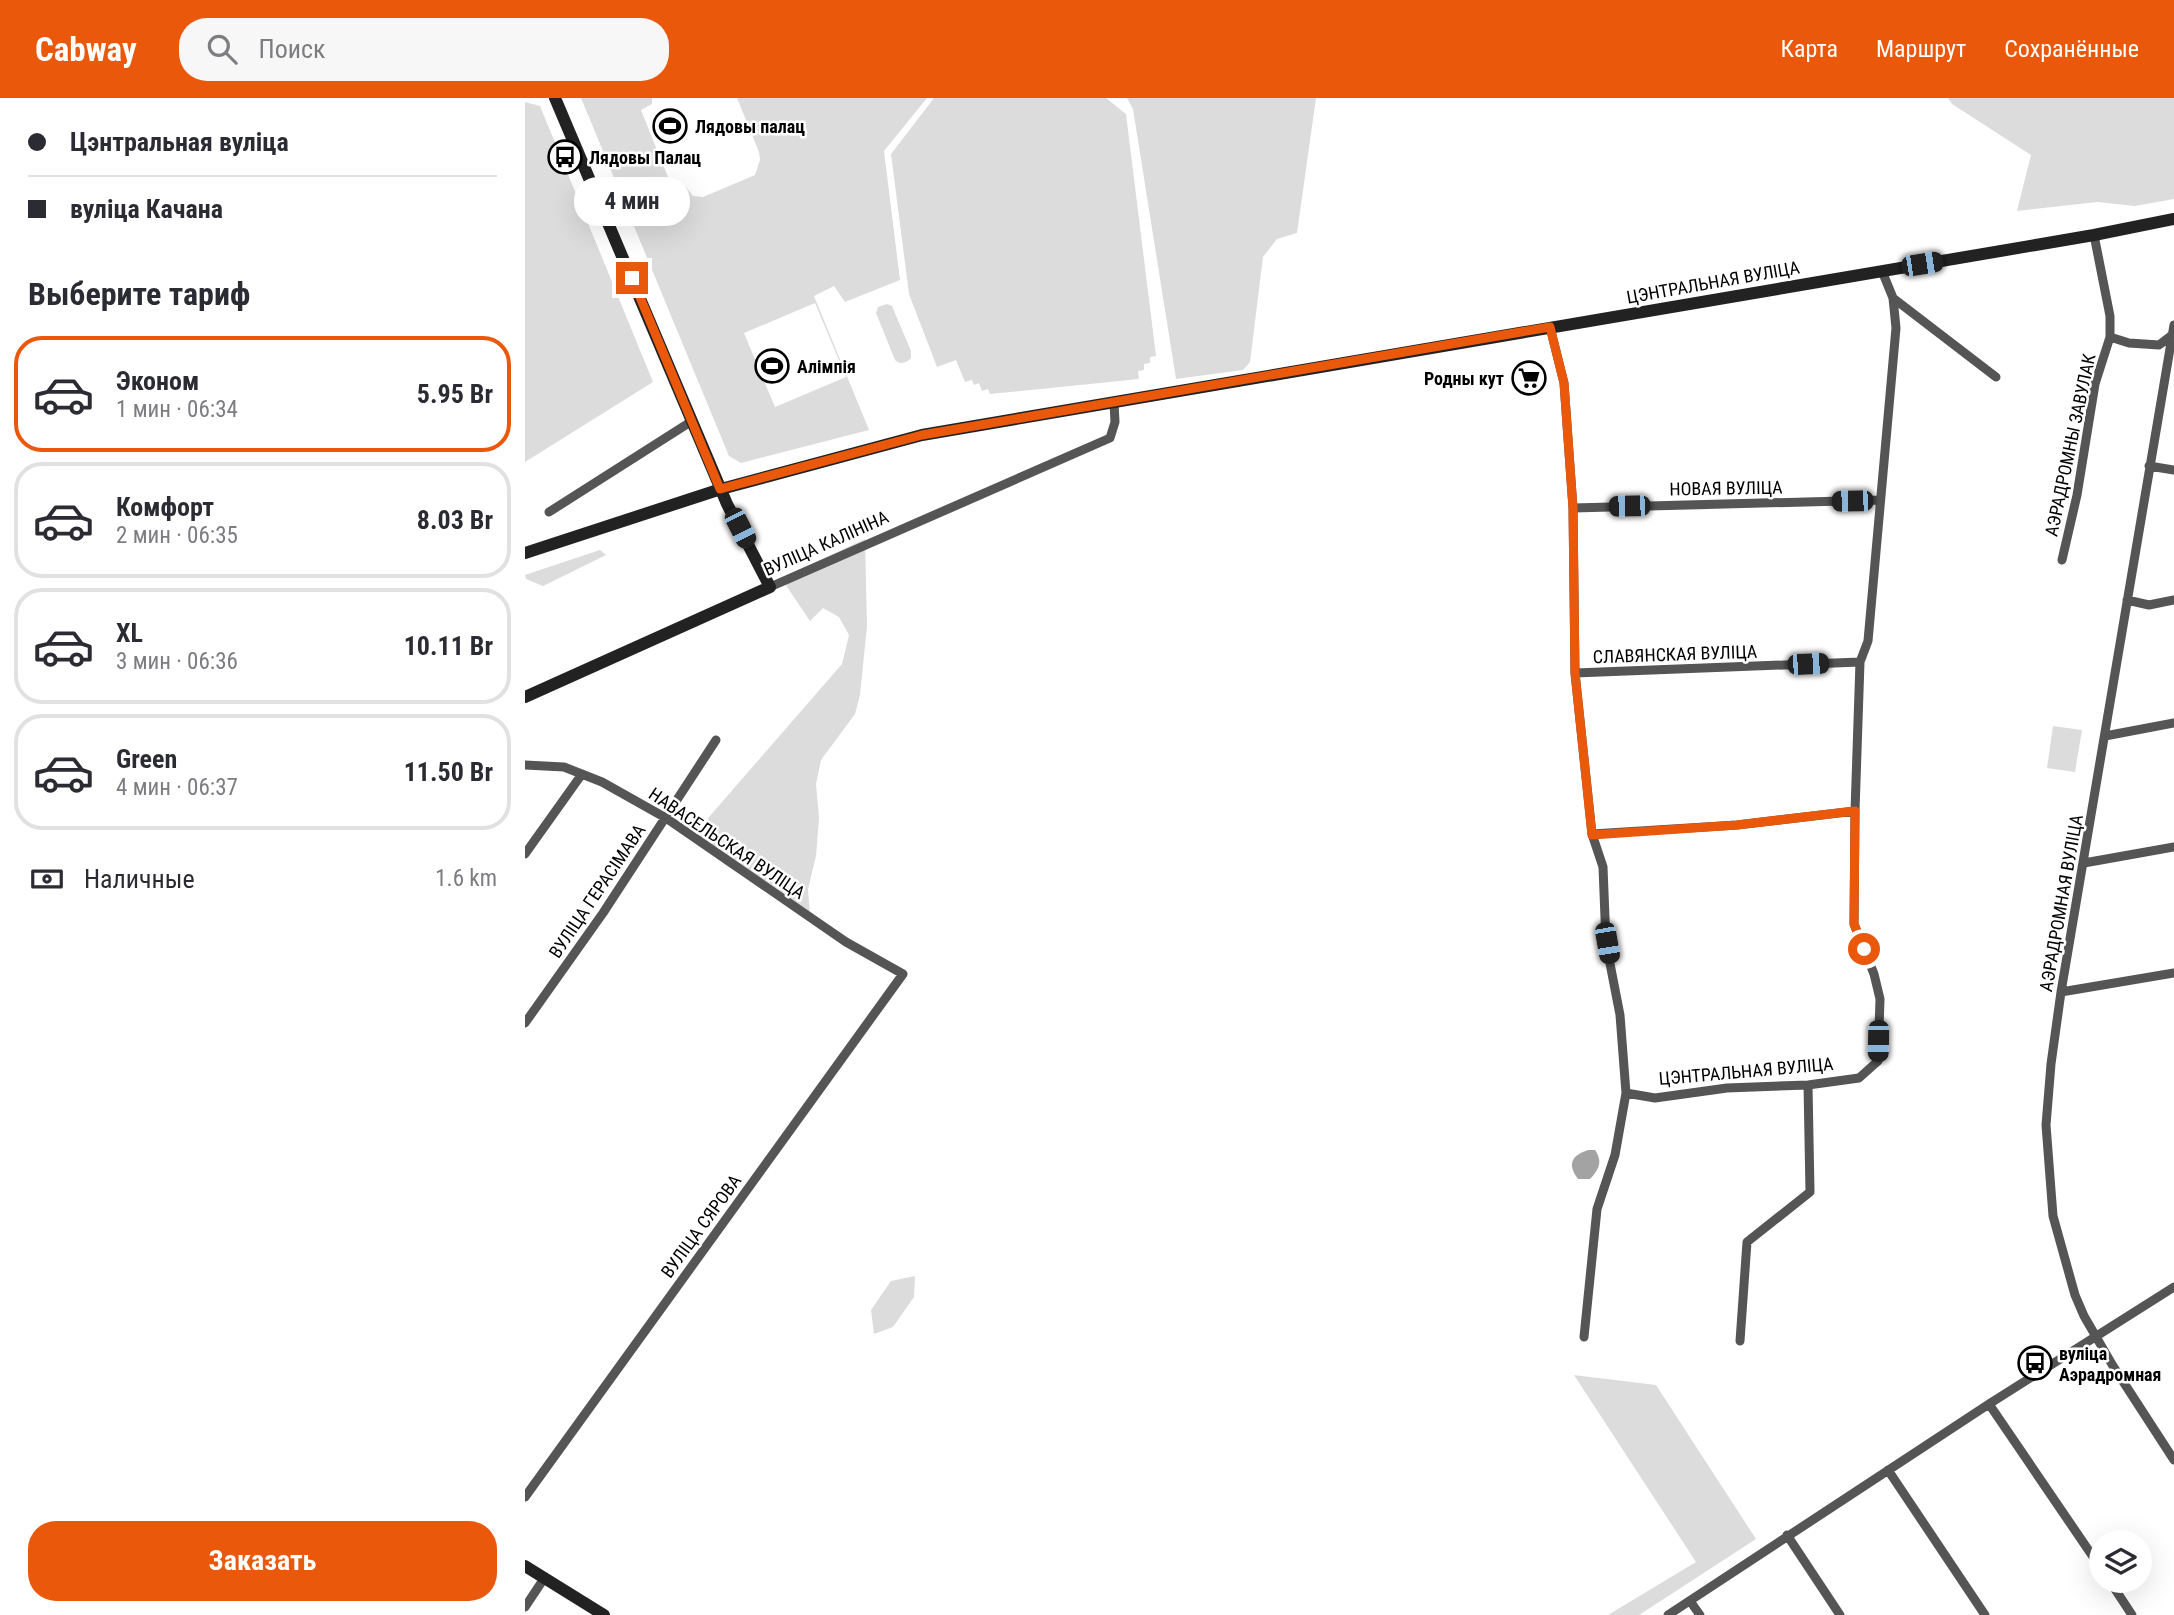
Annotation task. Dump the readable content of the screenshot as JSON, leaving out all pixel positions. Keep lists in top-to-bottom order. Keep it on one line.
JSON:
{"streets":{"main road":["ЦЭНТРАЛЬНАЯ ВУЛІЦА","ВУЛІЦА КАЛІНІНА"],"street":["АЭРАДРОМНЫ ЗАВУЛАК","НОВАЯ ВУЛІЦА","СЛАВЯНСКАЯ ВУЛІЦА","НАВАСЕЛЬСКАЯ ВУЛІЦА","ВУЛІЦА ГЕРАСІМАВА","АЭРАДРОМНАЯ ВУЛІЦА","ВУЛІЦА СЯРОВА"]},"crossings":[["ЦЭНТРАЛЬНАЯ ВУЛІЦА","АЭРАДРОМНЫ ЗАВУЛАК"],["ЦЭНТРАЛЬНАЯ ВУЛІЦА","НОВАЯ ВУЛІЦА"],["ЦЭНТРАЛЬНАЯ ВУЛІЦА","ВУЛІЦА КАЛІНІНА"],["ЦЭНТРАЛЬНАЯ ВУЛІЦА","СЛАВЯНСКАЯ ВУЛІЦА"],["НАВАСЕЛЬСКАЯ ВУЛІЦА","ВУЛІЦА ГЕРАСІМАВА"],["НАВАСЕЛЬСКАЯ ВУЛІЦА","ВУЛІЦА СЯРОВА"]],"places":{"sports":["Лядовы палац","Алімпія"],"bus stop":["Лядовы Палац","вуліца Аэрадромная"],"supermarket":["Родны кут"]},"page":{"header":"Cabway","search":"Поиск","nav":["Карта","Маршрут","Сохранённые"],"banner":["Цэнтральная вуліца","вуліца Качана"],"bubble":"4 мин","heading":"Выберите тариф","list":[{"name":"Эконом","note":"1 мин · 06:34","value":"5.95 Br"},{"name":"Комфорт","note":"2 мин · 06:35","value":"8.03 Br"},{"name":"XL","note":"3 мин · 06:36","value":"10.11 Br"},{"name":"Green","note":"4 мин · 06:37","value":"11.50 Br"}],"pay":["Наличные","1.6 km"],"buttons":"Заказать"}}
